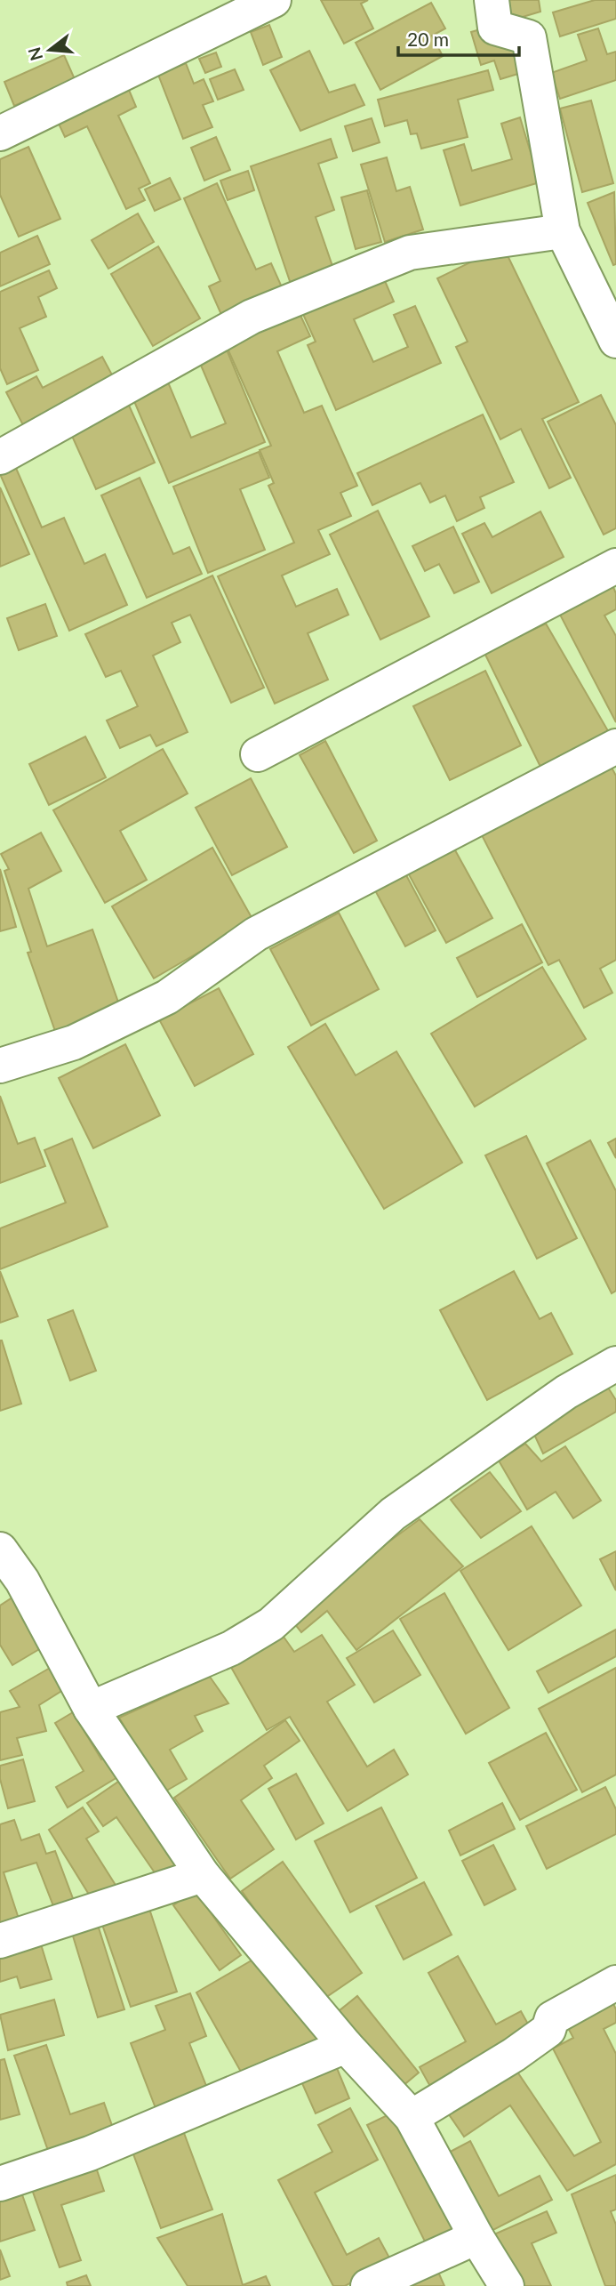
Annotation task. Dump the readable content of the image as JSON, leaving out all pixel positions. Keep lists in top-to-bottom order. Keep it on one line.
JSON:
{"scale_bar":"20 m","north":"left"}
